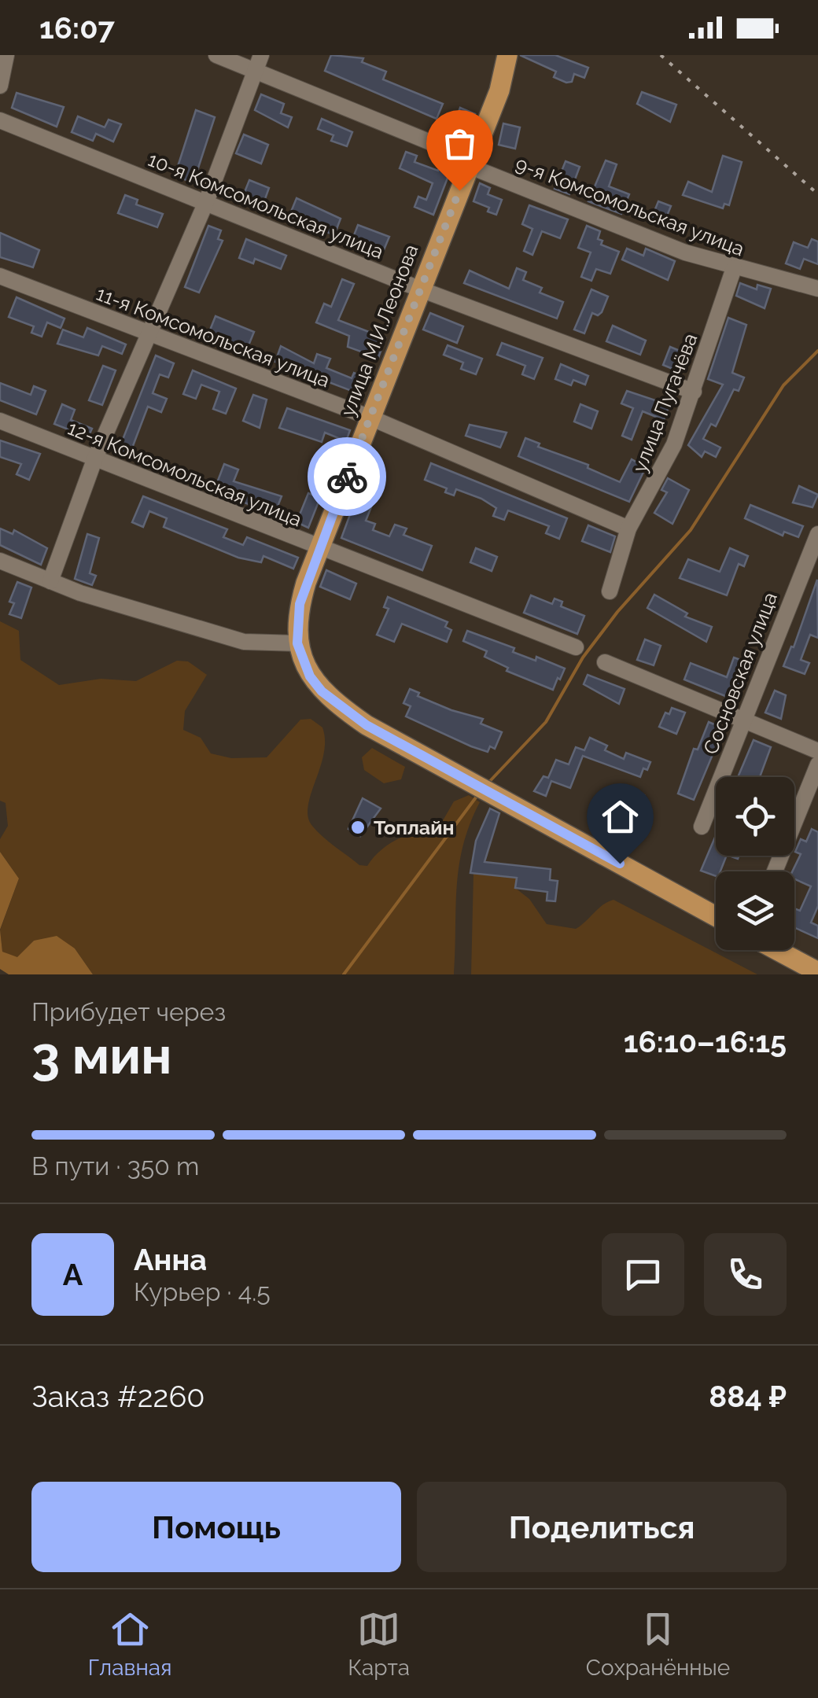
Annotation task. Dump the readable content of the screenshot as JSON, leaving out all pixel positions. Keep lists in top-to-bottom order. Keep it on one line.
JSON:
{"streets":{"main road":["улица М.И.Леонова"],"street":["10-я Комсомольская улица","9-я Комсомольская улица","11-я Комсомольская улица","улица Пугачёва","12-я Комсомольская улица","Сосновская улица"]},"crossings":[["10-я Комсомольская улица","улица М.И.Леонова"],["10-я Комсомольская улица","улица Пугачёва"],["9-я Комсомольская улица","улица М.И.Леонова"],["9-я Комсомольская улица","улица Пугачёва"],["улица М.И.Леонова","11-я Комсомольская улица"],["улица М.И.Леонова","12-я Комсомольская улица"],["11-я Комсомольская улица","улица Пугачёва"]],"places":["Топлайн"],"page":{"status":"16:07","heading":["3 мин","Прибудет через","16:10–16:15"],"panel":["Анна","Курьер · 4.5","Заказ #2260","884 ₽"],"bar":"В пути · 350 m","round":"А","buttons":["Помощь","Поделиться"],"tabs":["Главная","Карта","Сохранённые"]}}
